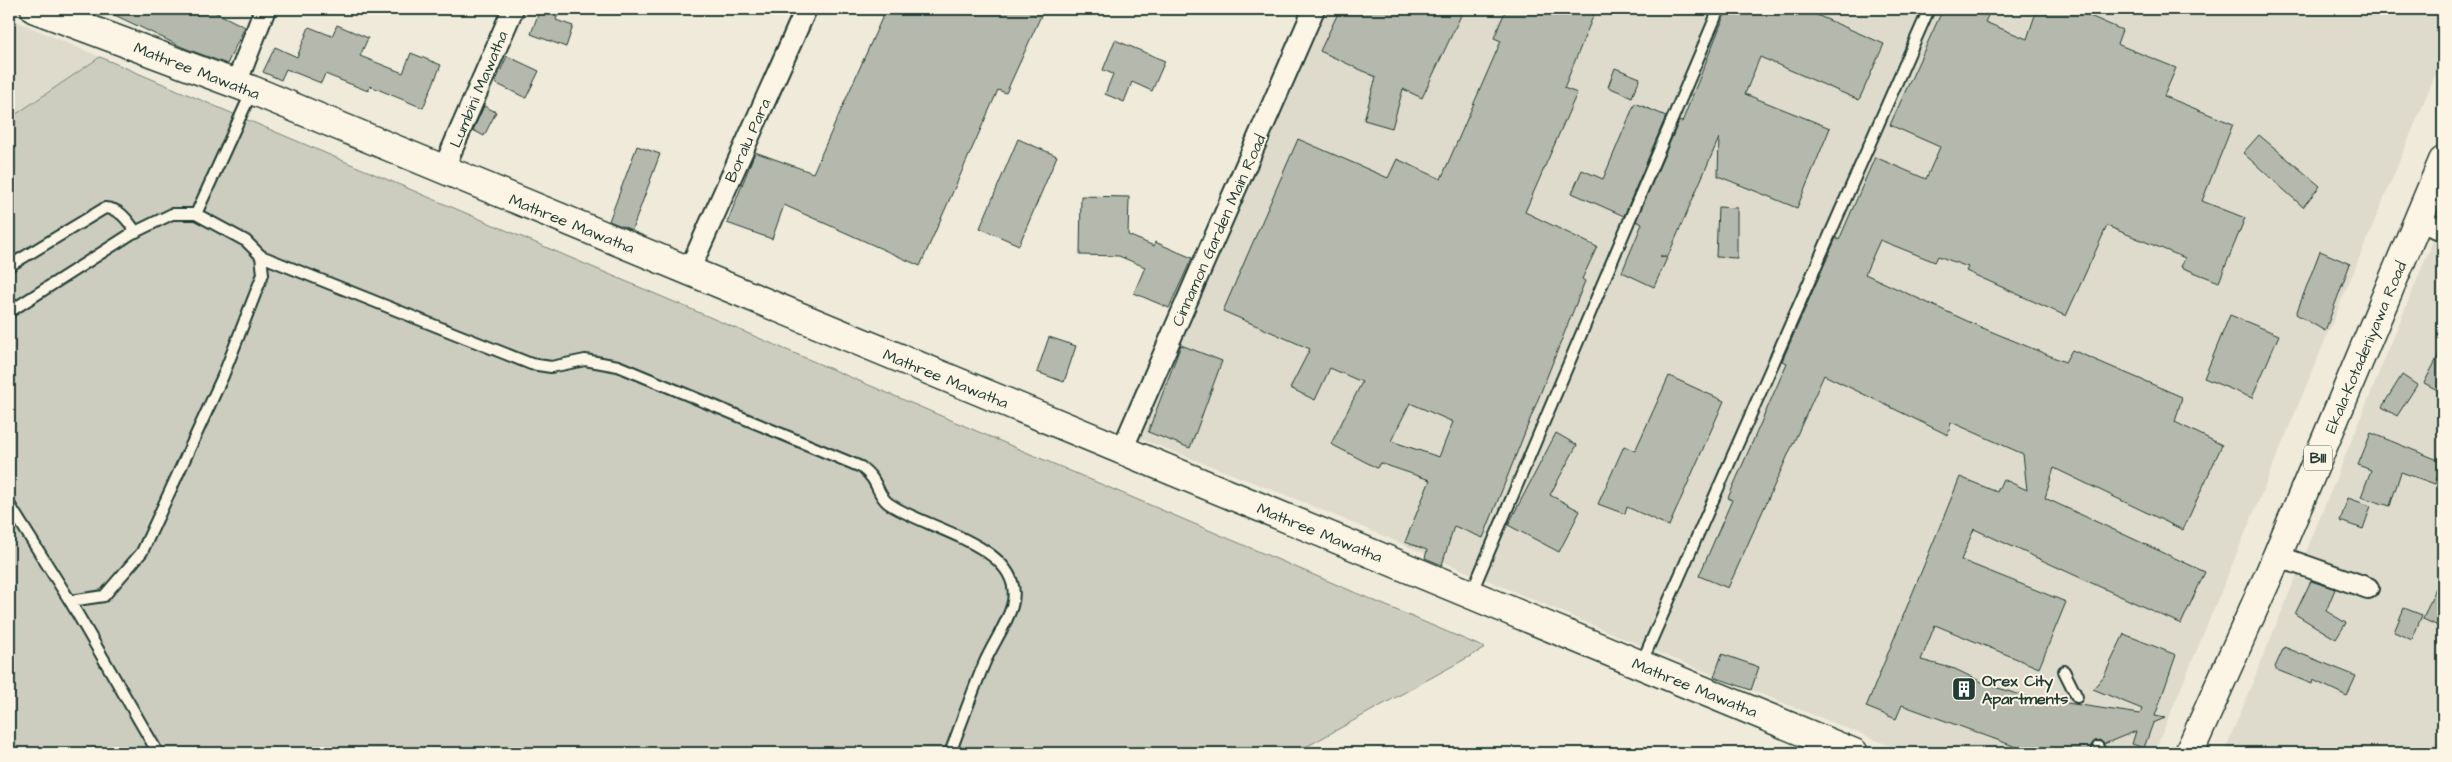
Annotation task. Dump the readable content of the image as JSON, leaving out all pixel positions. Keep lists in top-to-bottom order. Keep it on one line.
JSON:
{"streets":{"street":["Mathree Mawatha","Lumbini Mawatha","Boralu Para","Cinnamon Garden Main Road","Ekala-Kotadeniyawa Road","B111"]},"crossings":[["Mathree Mawatha","Lumbini Mawatha"],["Mathree Mawatha","Boralu Para"],["Mathree Mawatha","Cinnamon Garden Main Road"]],"places":{"building":["Orex City Apartments"]}}
